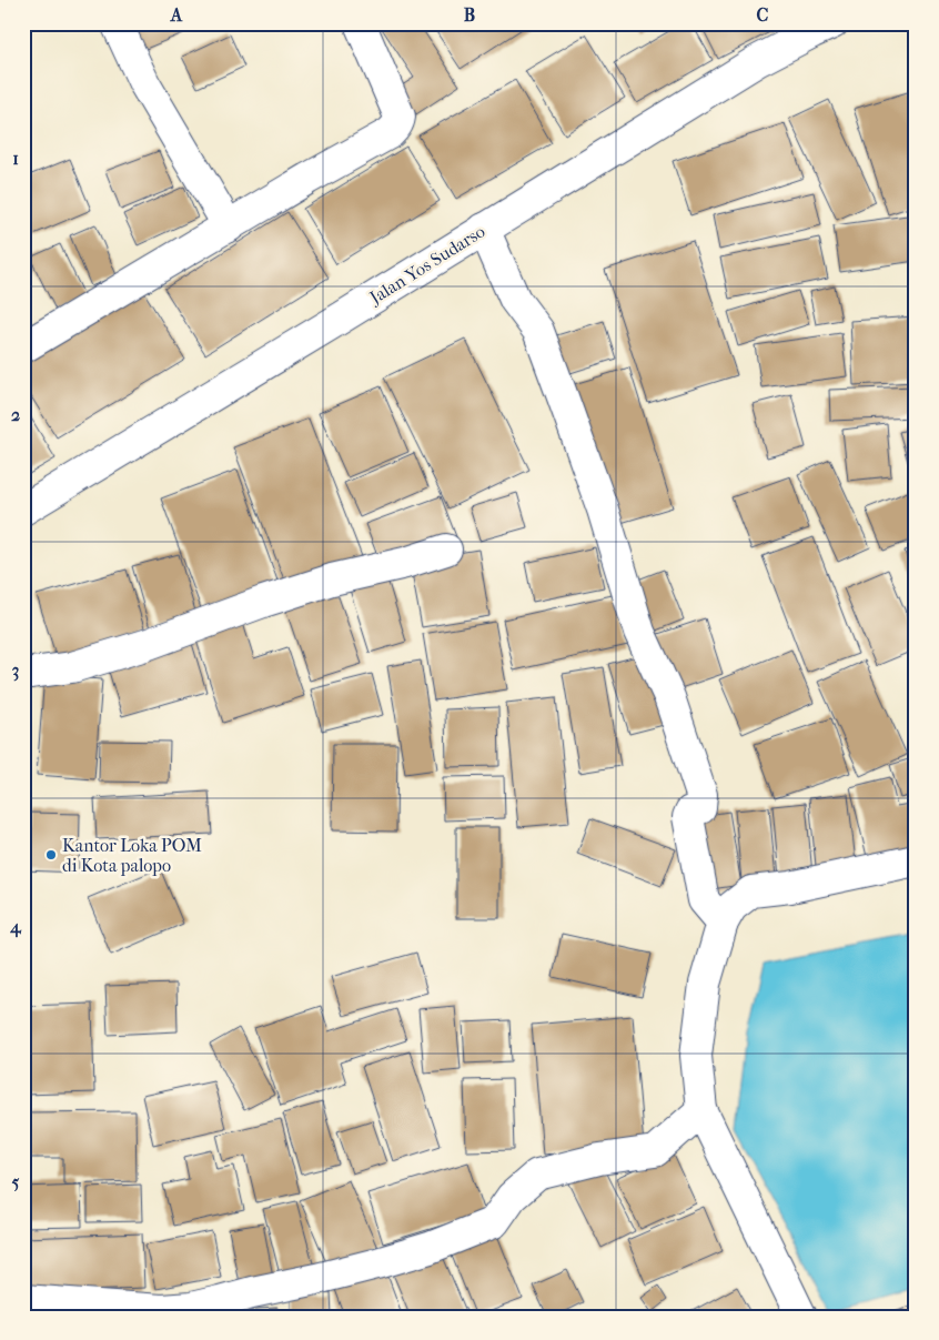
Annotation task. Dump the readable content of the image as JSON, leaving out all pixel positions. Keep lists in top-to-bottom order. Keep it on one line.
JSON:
{"streets":{"street":["Jalan Yos Sudarso"]},"places":["Kantor Loka POM di Kota palopo"],"grid":{"columns":["A","B","C"],"rows":["1","2","3","4","5"]}}
